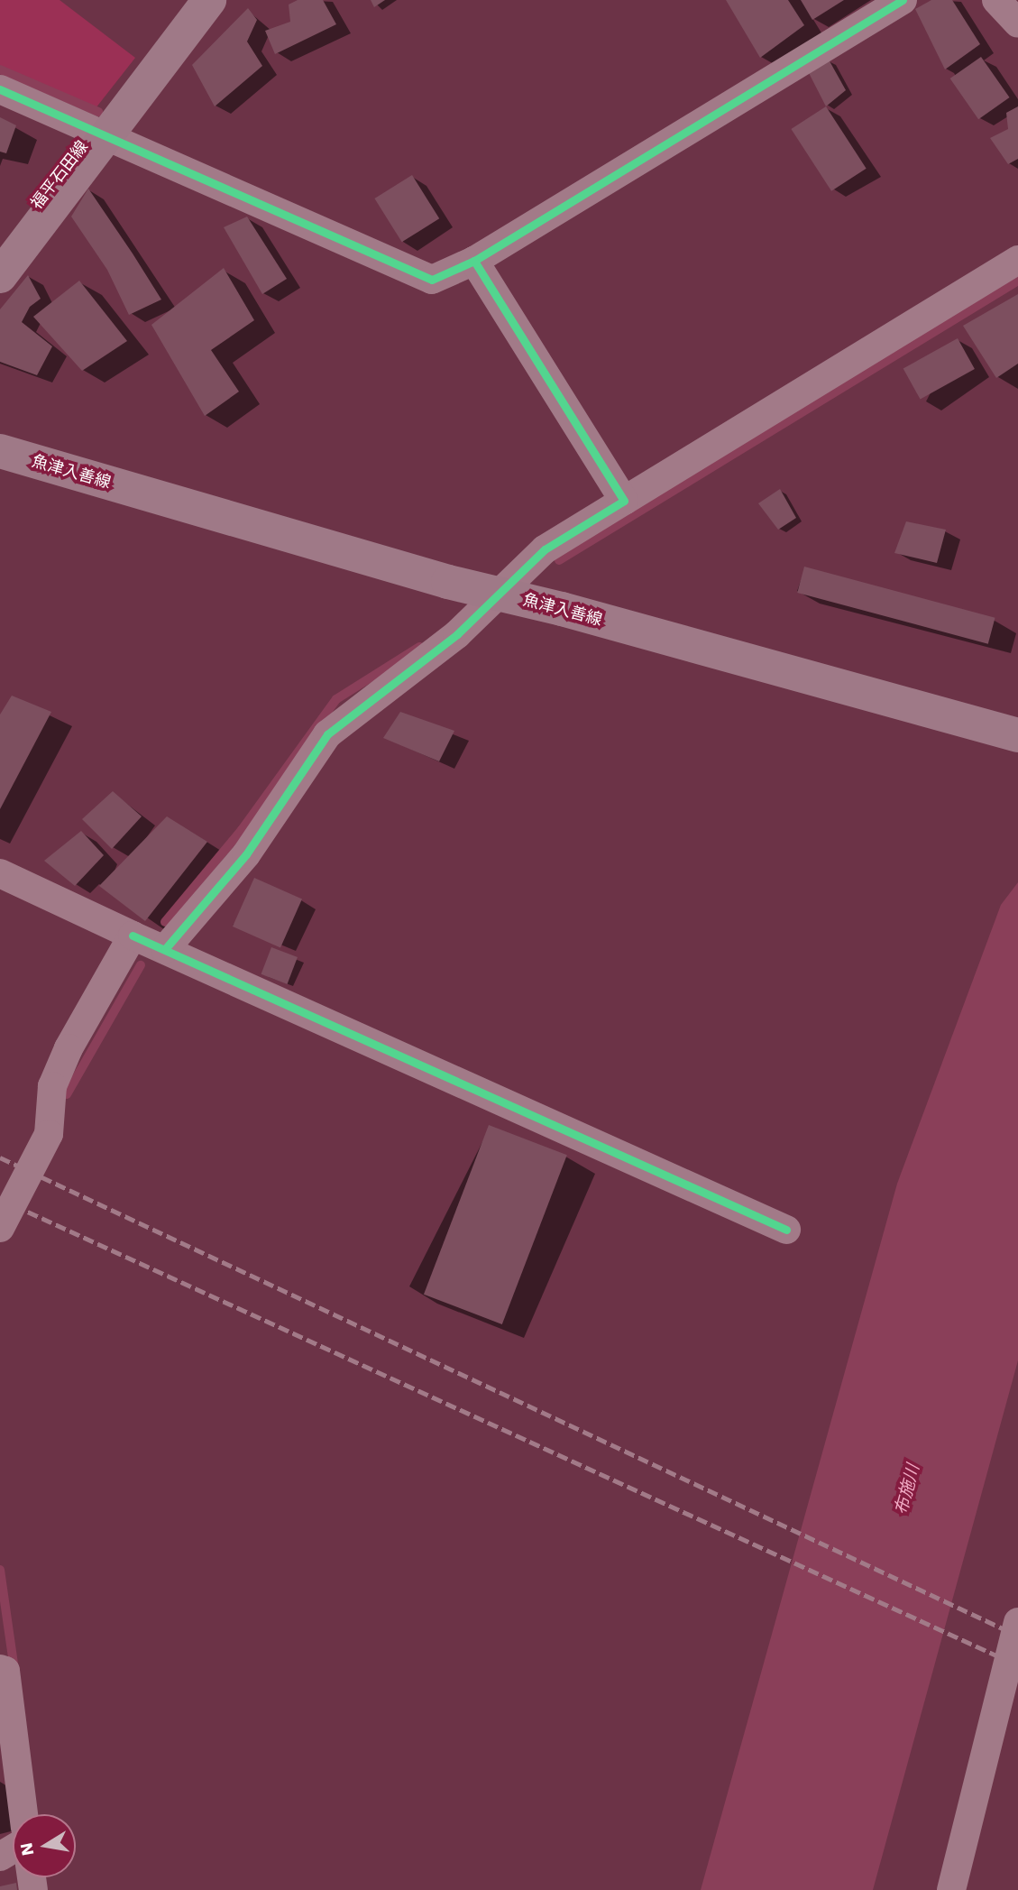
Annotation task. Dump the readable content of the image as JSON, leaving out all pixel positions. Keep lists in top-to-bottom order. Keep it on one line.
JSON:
{"streets":{"main road":["福平石田線","魚津入善線"]},"water":["布施川"],"north":"left"}
